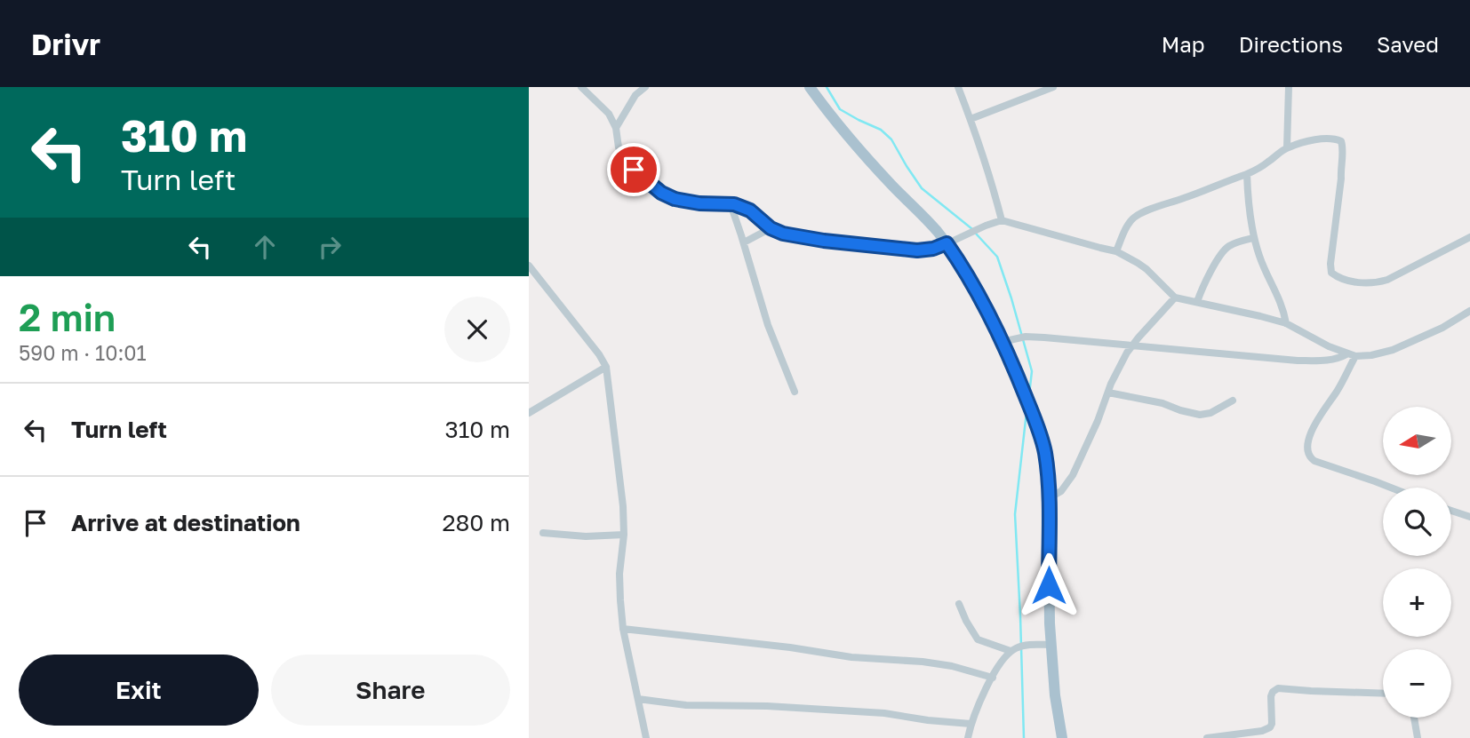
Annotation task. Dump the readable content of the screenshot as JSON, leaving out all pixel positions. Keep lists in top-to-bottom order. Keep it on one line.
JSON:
{"north":"left","page":{"header":"Drivr","nav":["Map","Directions","Saved"],"turn":["310 m","Turn left"],"heading":["2 min","590 m · 10:01"],"list":[{"name":"Turn left","value":"310 m"},{"name":"Arrive at destination","value":"280 m"}],"map_buttons":["+","−"],"buttons":["Exit","Share"]}}
